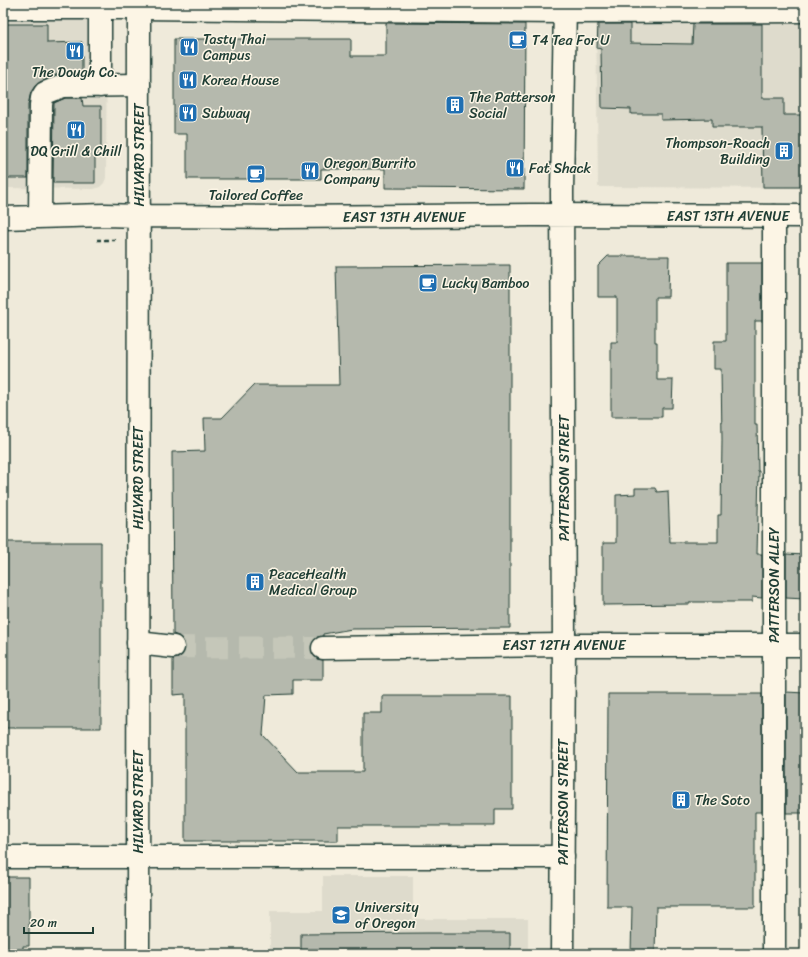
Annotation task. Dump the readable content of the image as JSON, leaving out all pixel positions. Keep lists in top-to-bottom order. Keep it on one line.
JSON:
{"streets":{"main road":["HILYARD STREET","EAST 13TH AVENUE","PATTERSON STREET","PATTERSON ALLEY","EAST 12TH AVENUE"]},"crossings":[["HILYARD STREET","EAST 13TH AVENUE"],["EAST 13TH AVENUE","PATTERSON STREET"],["EAST 13TH AVENUE","PATTERSON ALLEY"],["PATTERSON STREET","EAST 12TH AVENUE"],["PATTERSON ALLEY","EAST 12TH AVENUE"]],"places":{"cafe":["T4 Tea For U","Tailored Coffee","Lucky Bamboo"],"restaurant":["Tasty Thai Campus","The Dough Co.","Korea House","Subway","DQ Grill & Chill","Fat Shack","Oregon Burrito Company"],"building":["The Patterson Social","Thompson-Roach Building","PeaceHealth Medical Group","The Soto"],"school or university":["University of Oregon"]},"scale_bar":"20 m"}
